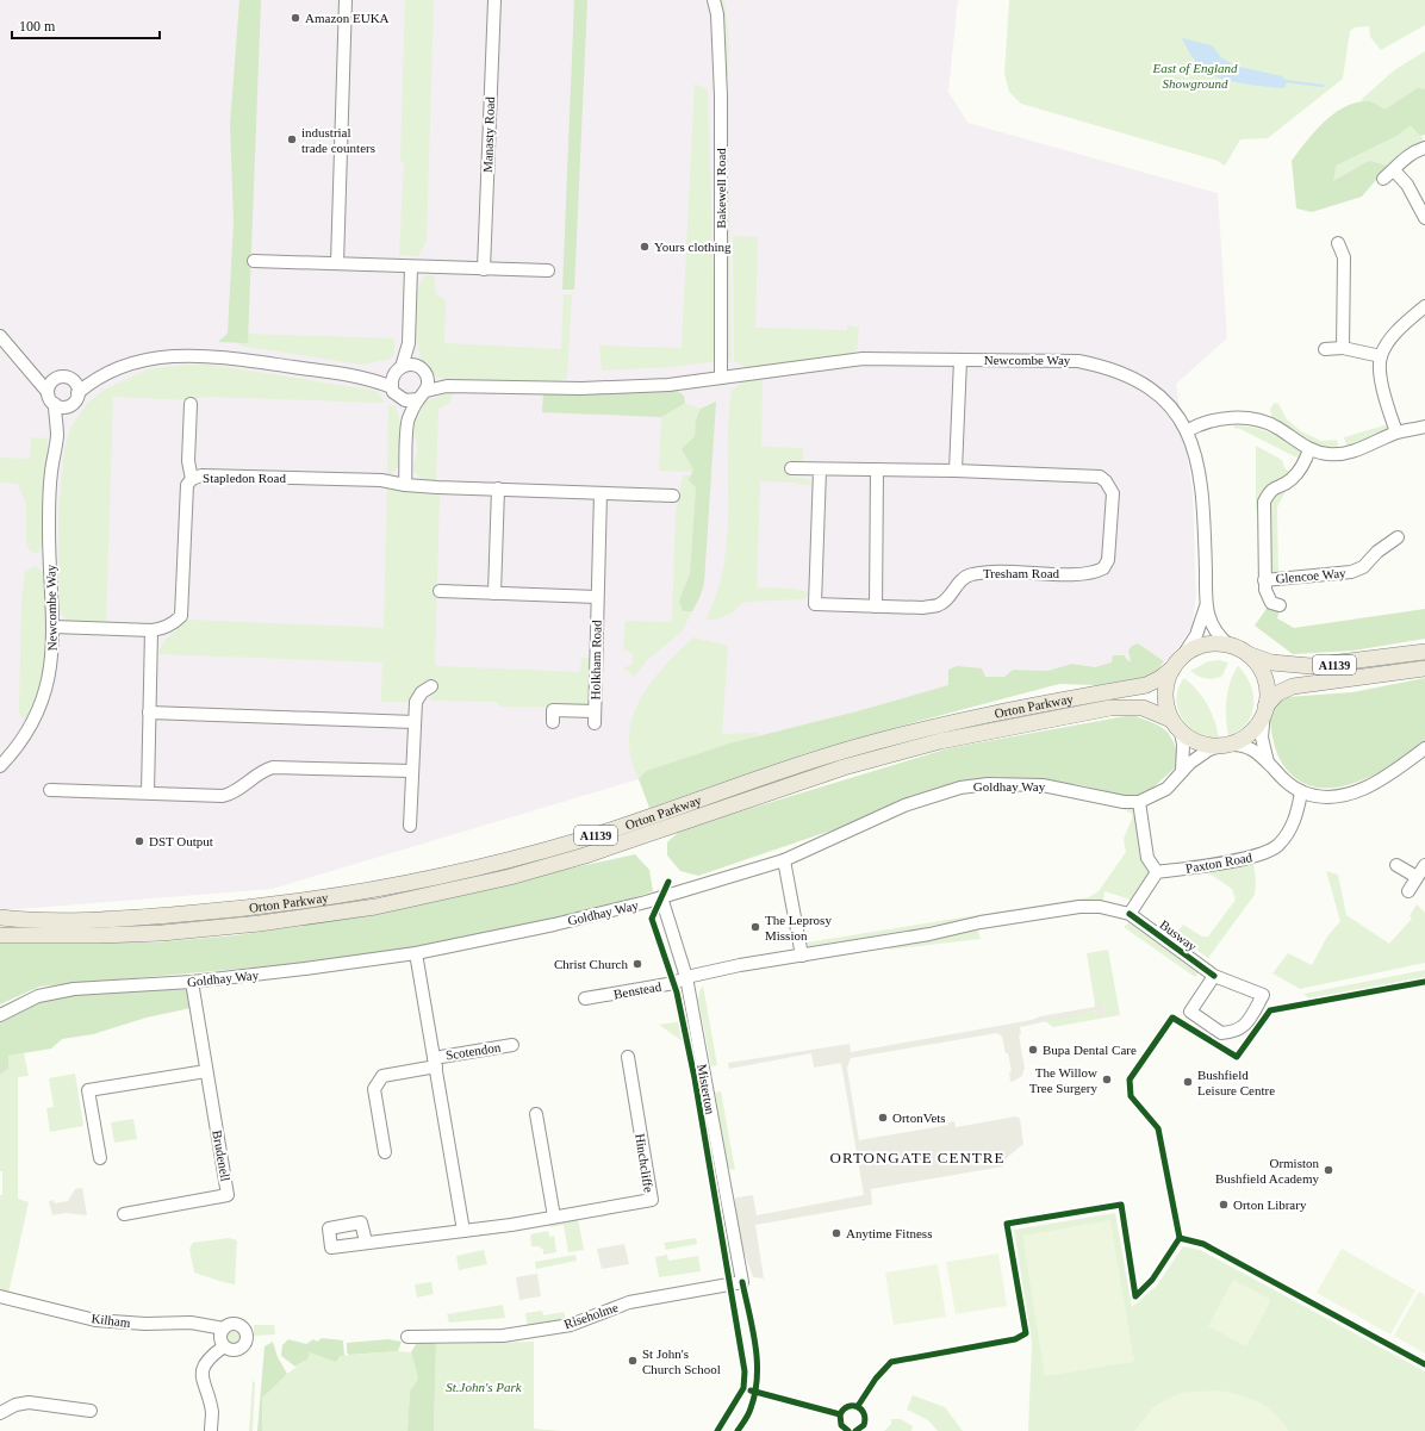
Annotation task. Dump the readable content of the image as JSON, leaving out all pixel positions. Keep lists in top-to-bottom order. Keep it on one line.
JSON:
{"streets":{"main road":["A1139","Orton Parkway"],"street":["Manasty Road","Bakewell Road","Newcombe Way","Stapledon Road","Tresham Road","Glencoe Way","Holkham Road","Goldhay Way","Paxton Road","Busway","Benstead","Scotendon","Misterton","Brudenell","Hinchcliffe","Riseholme","Kilham"]},"crossings":[["Bakewell Road","Newcombe Way"],["Newcombe Way","Stapledon Road"],["Newcombe Way","A1139"],["Newcombe Way","Orton Parkway"],["Newcombe Way","Goldhay Way"],["A1139","Orton Parkway"],["A1139","Goldhay Way"],["Orton Parkway","Goldhay Way"],["Goldhay Way","Misterton"],["Goldhay Way","Brudenell"],["Busway","Benstead"],["Benstead","Misterton"],["Misterton","Riseholme"]],"districts":["ORTONGATE CENTRE"],"parks":["East of England Showground","St.John's Park"],"places":["Amazon EUKA","industrial trade counters","Yours clothing","DST Output","The Leprosy Mission","Christ Church","Bupa Dental Care","The Willow Tree Surgery","Bushfield Leisure Centre","OrtonVets","Ormiston Bushfield Academy","Orton Library","Anytime Fitness","St John's Church School"],"scale_bar":"100 m"}
